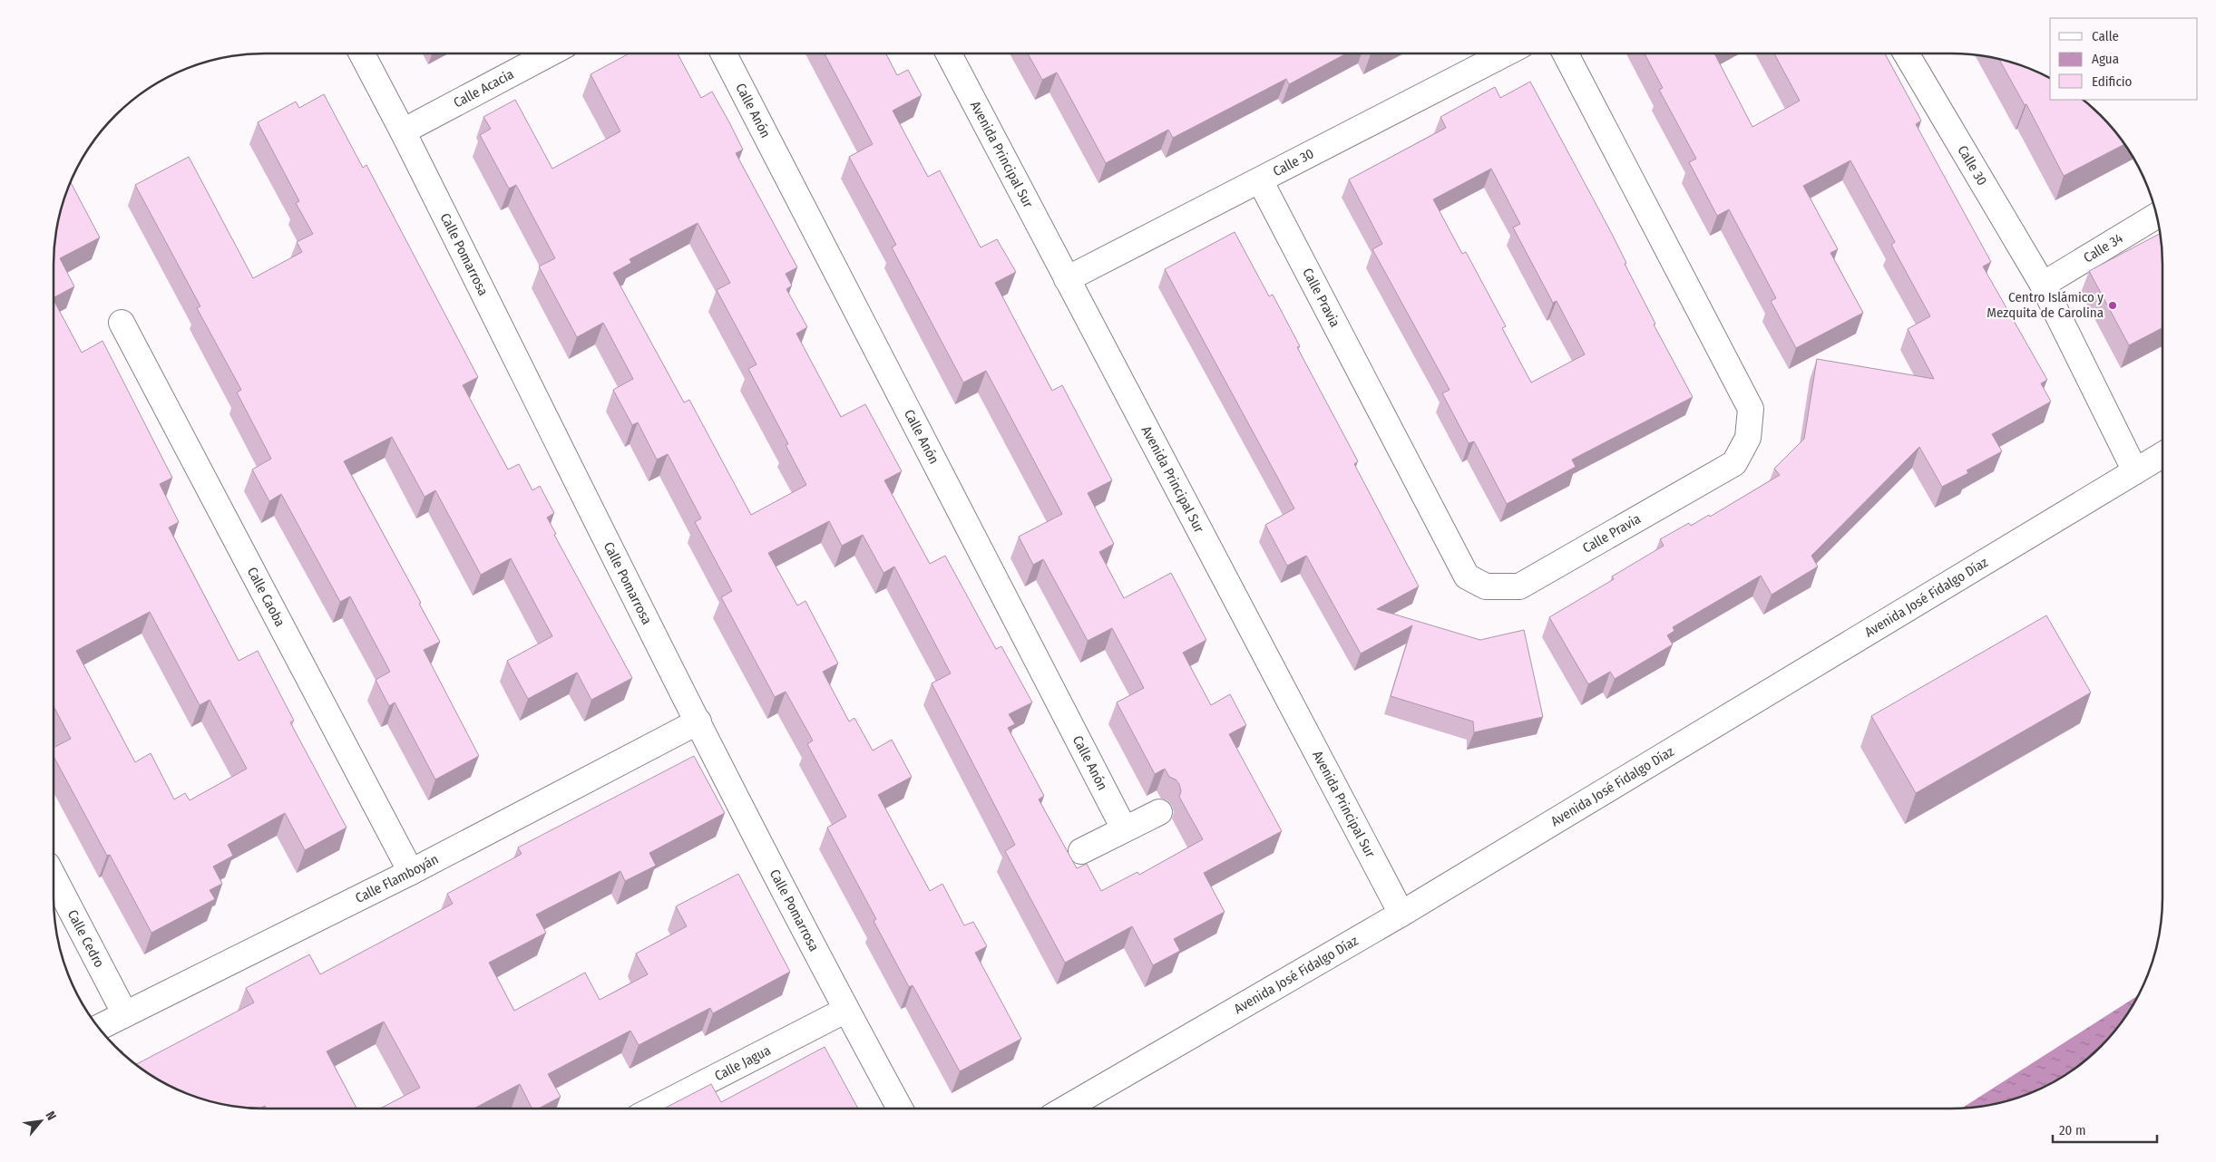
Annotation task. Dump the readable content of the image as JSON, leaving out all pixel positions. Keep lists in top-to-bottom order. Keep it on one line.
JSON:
{"streets":{"street":["Calle Acacia","Calle Anón","Avenida Principal Sur","Calle 30","Calle 34","Calle Pomarrosa","Calle Pravia","Calle Caoba","Avenida José Fidalgo Díaz","Calle Flamboyán","Calle Cedro","Calle Jagua"]},"crossings":[["Calle Acacia","Calle Pomarrosa"],["Avenida Principal Sur","Calle 30"],["Avenida Principal Sur","Avenida José Fidalgo Díaz"],["Calle 30","Calle 34"],["Calle 30","Calle Pravia"],["Calle 30","Avenida José Fidalgo Díaz"],["Calle Pomarrosa","Calle Flamboyán"],["Calle Pomarrosa","Calle Jagua"],["Calle Caoba","Calle Flamboyán"],["Calle Flamboyán","Calle Cedro"]],"places":["Centro Islámico y Mezquita de Carolina"],"legend":["Calle","Agua","Edificio"],"scale_bar":"20 m","north":"top right"}
